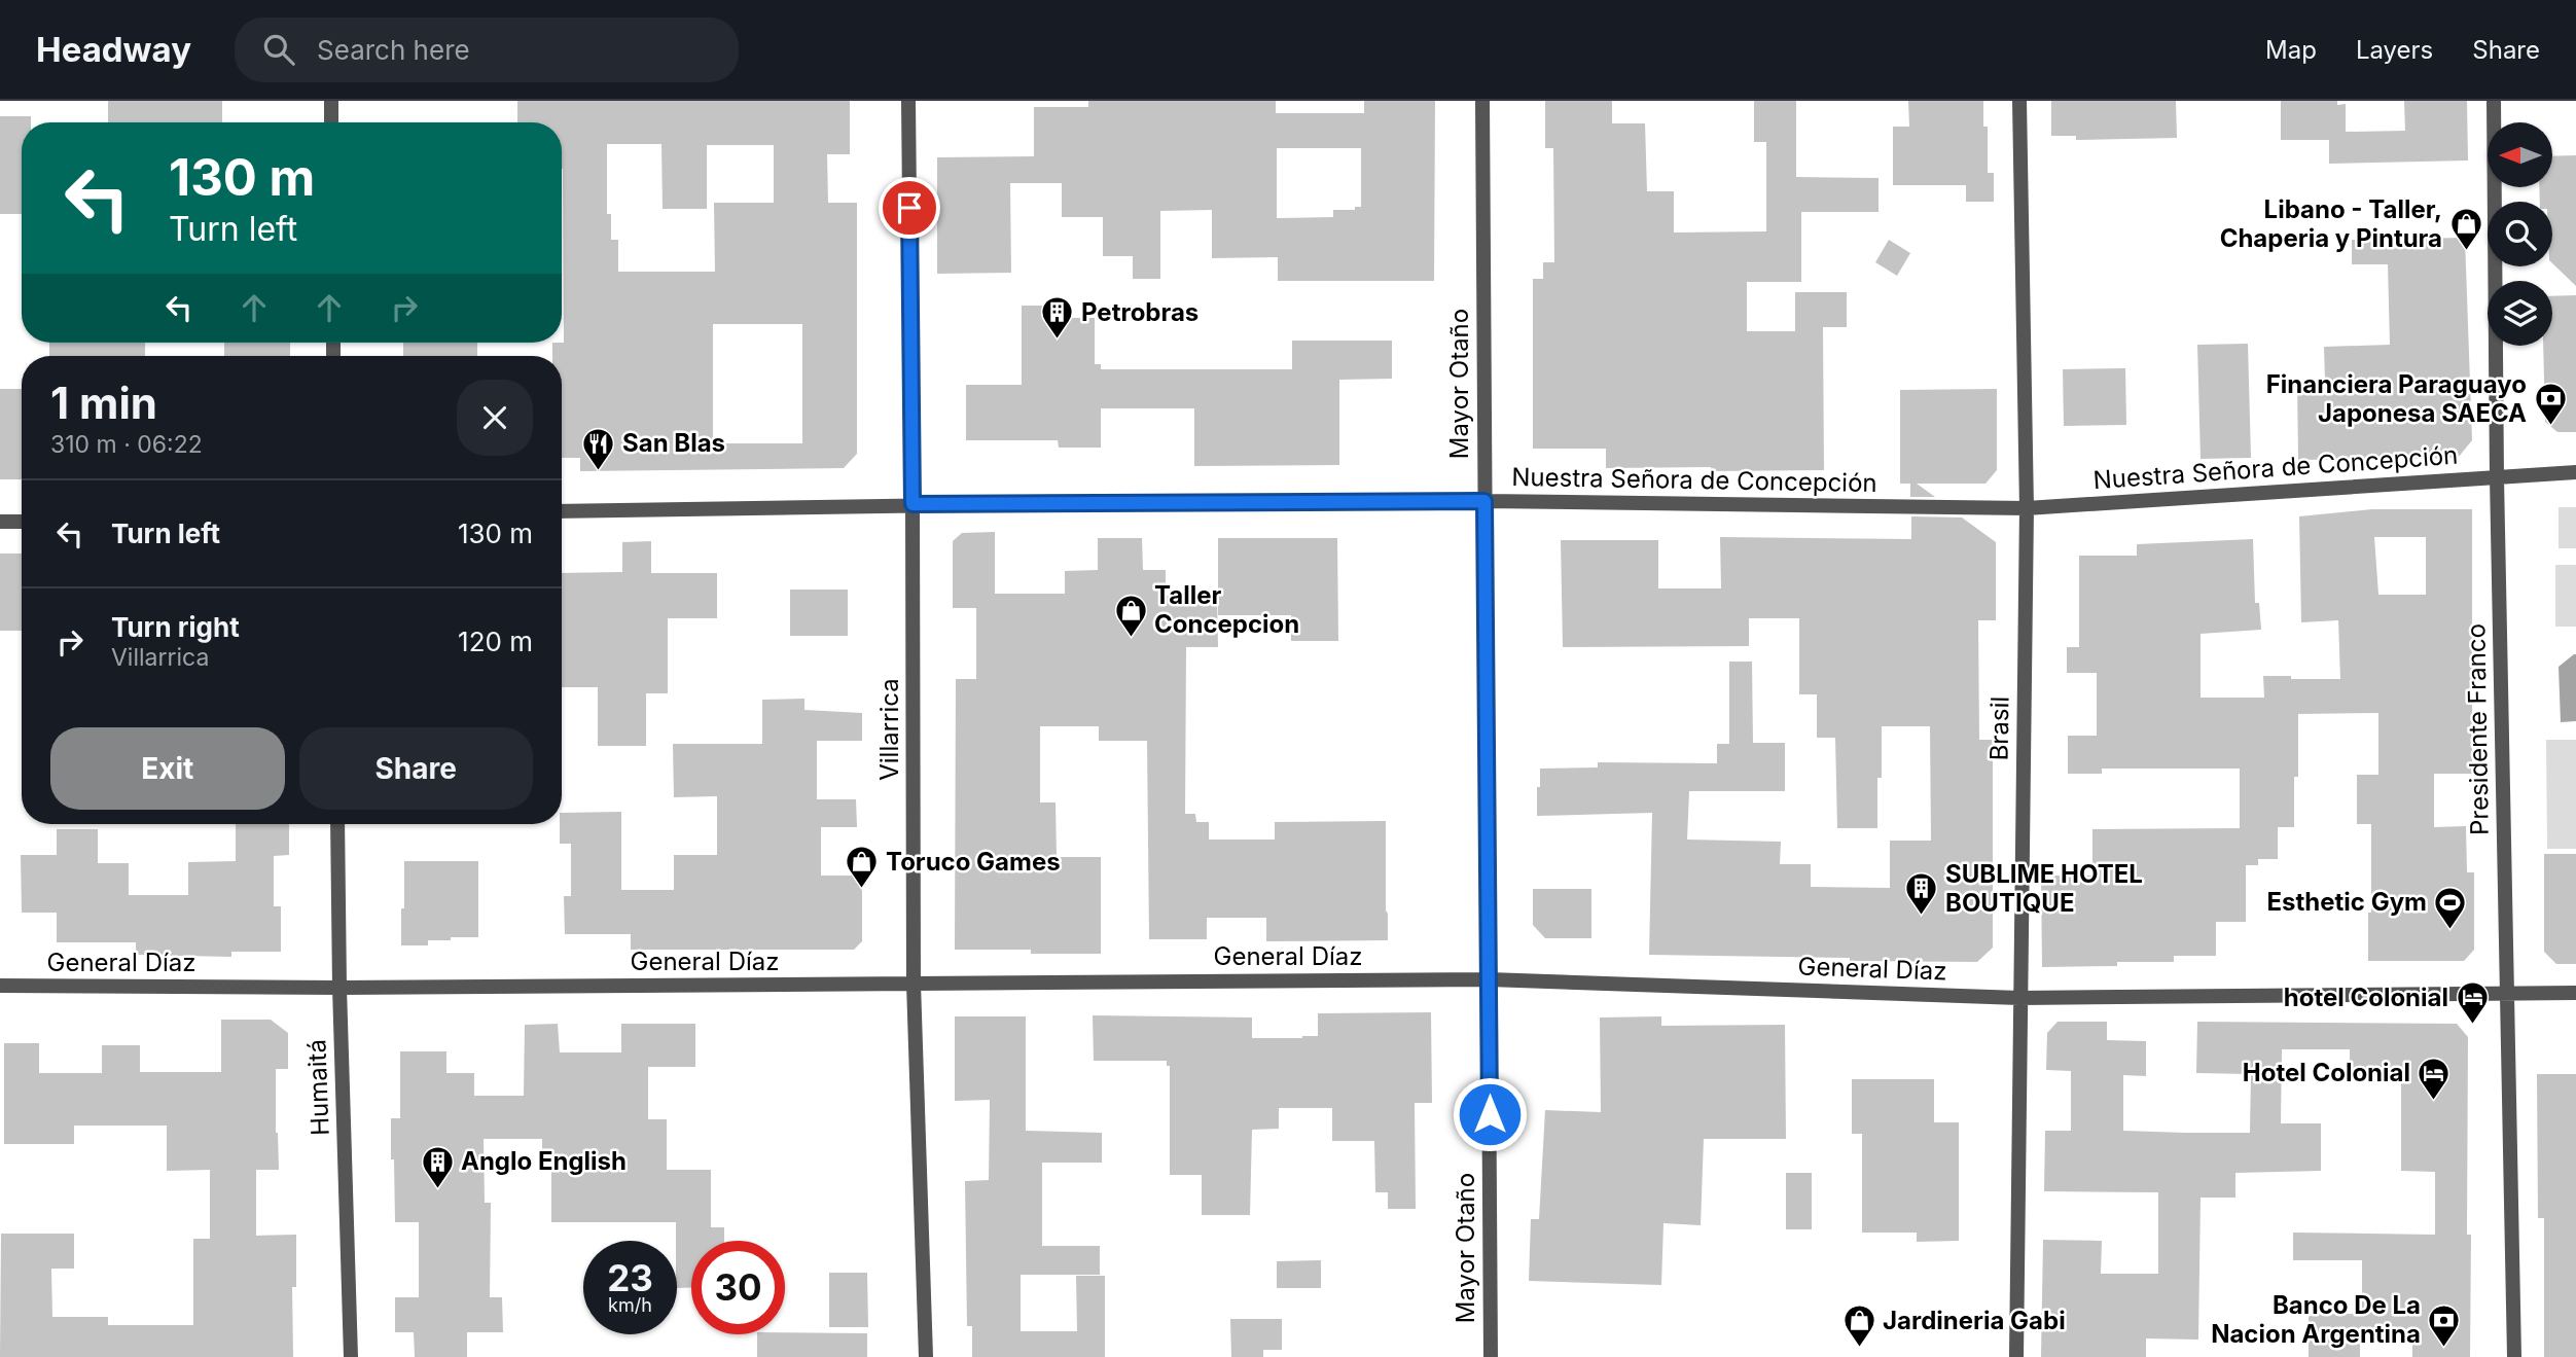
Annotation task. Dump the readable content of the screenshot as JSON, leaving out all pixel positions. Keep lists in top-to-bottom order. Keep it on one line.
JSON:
{"streets":{"street":["Mayor Otaño","Nuestra Señora de Concepción","Brasil","Villarrica","Presidente Franco","General Díaz","Humaitá"]},"crossings":[["Mayor Otaño","Nuestra Señora de Concepción"],["Mayor Otaño","General Díaz"],["Nuestra Señora de Concepción","Brasil"],["Nuestra Señora de Concepción","Villarrica"],["Nuestra Señora de Concepción","Presidente Franco"],["Brasil","General Díaz"],["Villarrica","General Díaz"],["Presidente Franco","General Díaz"],["General Díaz","Humaitá"]],"places":{"shop":["Libano - Taller, Chaperia y Pintura","Taller Concepcion","Toruco Games","Jardineria Gabi"],"building":["Petrobras","SUBLIME HOTEL BOUTIQUE","Anglo English"],"bank":["Financiera Paraguayo Japonesa SAECA","Banco De La Nacion Argentina"],"restaurant":["San Blas"],"sports":["Esthetic Gym"],"hotel":["hotel Colonial","Hotel Colonial"]},"north":"left","page":{"header":"Headway","search":"Search here","nav":["Map","Layers","Share"],"turn":["130 m","Turn left"],"heading":["1 min","310 m · 06:22"],"list":[{"name":"Turn left","value":"130 m"},{"name":"Turn right","note":"Villarrica","value":"120 m"}],"buttons":["Exit","Share"],"speed":"23 km/h","limit":"30"}}
